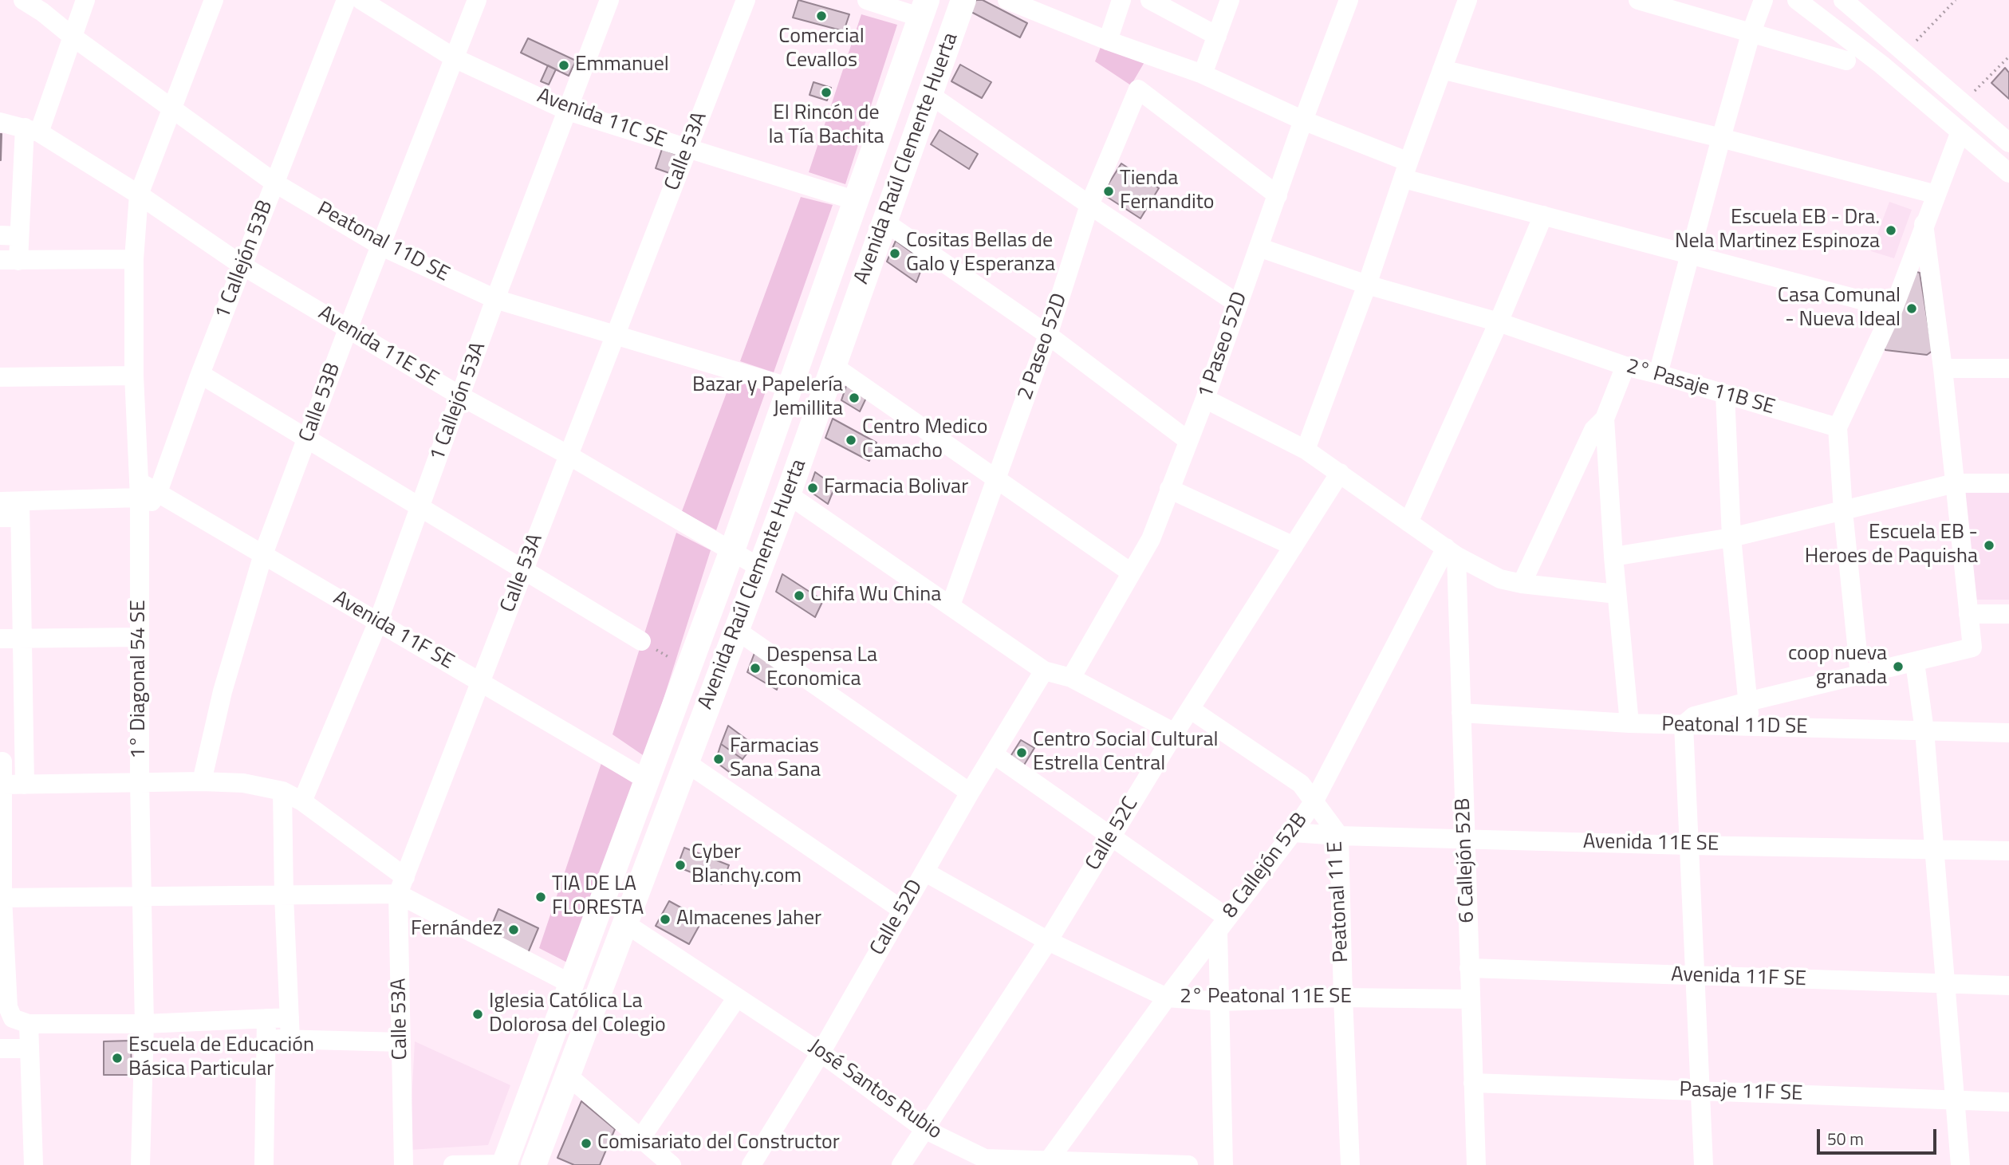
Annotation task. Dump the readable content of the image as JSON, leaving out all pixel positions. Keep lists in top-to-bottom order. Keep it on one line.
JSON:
{"streets":{"main road":["Avenida Raúl Clemente Huerta"],"street":["Avenida 11C SE","Calle 53A","Peatonal 11D SE","1 Callejón 53B","1 Paseo 52D","Avenida 11E SE","2 Paseo 52D","2° Pasaje 11B SE","1 Callejón 53A","Calle 53B","Avenida 11F SE","1° Diagonal 54 SE","Calle 52C","6 Callejón 52B","8 Callejón 52B","Peatonal 11 E","Calle 52D","2° Peatonal 11E SE","José Santos Rubio","Pasaje 11F SE"]},"crossings":[["Avenida 11C SE","Calle 53A"],["Avenida 11C SE","Avenida Raúl Clemente Huerta"],["Avenida 11C SE","1 Callejón 53A"],["Avenida 11C SE","Calle 53B"],["Calle 53A","Peatonal 11D SE"],["Calle 53A","Avenida 11E SE"],["Calle 53A","Avenida 11F SE"],["Avenida Raúl Clemente Huerta","Peatonal 11D SE"],["Avenida Raúl Clemente Huerta","Avenida 11E SE"],["Avenida Raúl Clemente Huerta","Avenida 11F SE"],["Avenida Raúl Clemente Huerta","José Santos Rubio"],["Peatonal 11D SE","1 Callejón 53B"],["Peatonal 11D SE","1 Callejón 53A"],["Peatonal 11D SE","Calle 53B"],["Peatonal 11D SE","6 Callejón 52B"],["1 Callejón 53B","Avenida 11E SE"],["1 Callejón 53B","Avenida 11F SE"],["1 Callejón 53B","1° Diagonal 54 SE"],["1 Paseo 52D","2 Paseo 52D"],["1 Paseo 52D","2° Pasaje 11B SE"],["Avenida 11E SE","1 Callejón 53A"],["Avenida 11E SE","Calle 53B"],["Avenida 11E SE","6 Callejón 52B"],["Avenida 11E SE","8 Callejón 52B"],["Avenida 11E SE","Peatonal 11 E"],["1 Callejón 53A","Avenida 11F SE"],["Calle 53B","Avenida 11F SE"],["Avenida 11F SE","6 Callejón 52B"],["Calle 52C","Peatonal 11 E"],["Calle 52C","2° Peatonal 11E SE"],["Calle 52C","José Santos Rubio"],["6 Callejón 52B","8 Callejón 52B"],["6 Callejón 52B","2° Peatonal 11E SE"],["6 Callejón 52B","Pasaje 11F SE"],["8 Callejón 52B","Peatonal 11 E"],["8 Callejón 52B","2° Peatonal 11E SE"],["8 Callejón 52B","José Santos Rubio"],["Peatonal 11 E","2° Peatonal 11E SE"],["Calle 52D","2° Peatonal 11E SE"],["Calle 52D","José Santos Rubio"]],"places":["Comercial Cevallos","Emmanuel","El Rincón de la Tía Bachita","Tienda Fernandito","Escuela EB - Dra. Nela Martinez Espinoza","Cositas Bellas de Galo y Esperanza","Casa Comunal - Nueva Ideal","Bazar y Papelería Jemillita","Centro Medico Camacho","Farmacia Bolivar","Escuela EB - Heroes de Paquisha","Chifa Wu China","coop nueva granada","Despensa La Economica","Centro Social Cultural Estrella Central","Farmacias Sana Sana","Cyber Blanchy.com","TIA DE LA FLORESTA","Almacenes Jaher","Fernández","Iglesia Católica La Dolorosa del Colegio","Escuela de Educación Básica Particular","Comisariato del Constructor"],"scale_bar":"50 m"}
